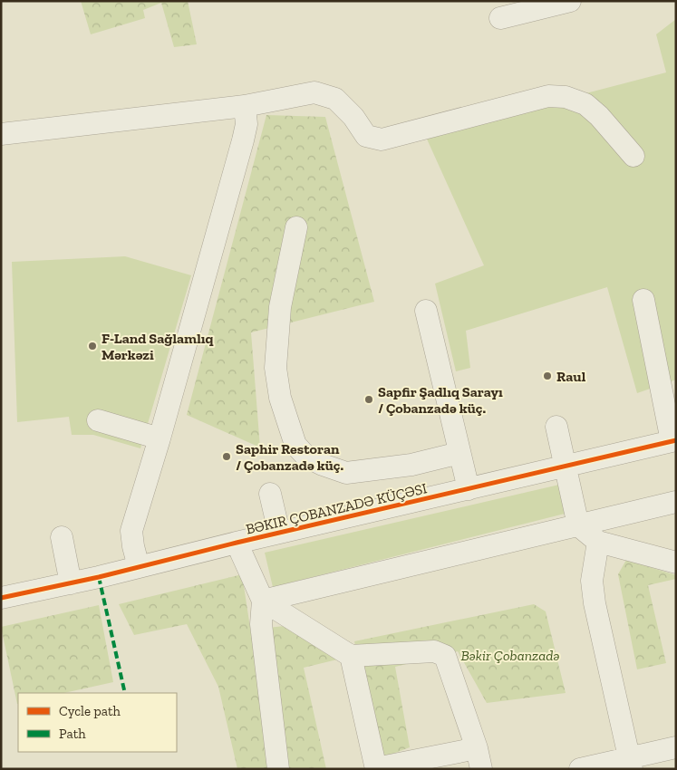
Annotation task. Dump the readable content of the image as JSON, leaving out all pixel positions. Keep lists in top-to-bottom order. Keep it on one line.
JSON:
{"streets":{"street":["BƏKIR ÇOBANZADƏ KÜÇƏSI"]},"parks":["Bəkir Çobanzadə"],"places":["F-Land Sağlamlıq Mərkəzi","Raul","Sapfir Şadlıq Sarayı / Çobanzadə küç.","Saphir Restoran / Çobanzadə küç."],"legend":["Cycle path","Path"]}
